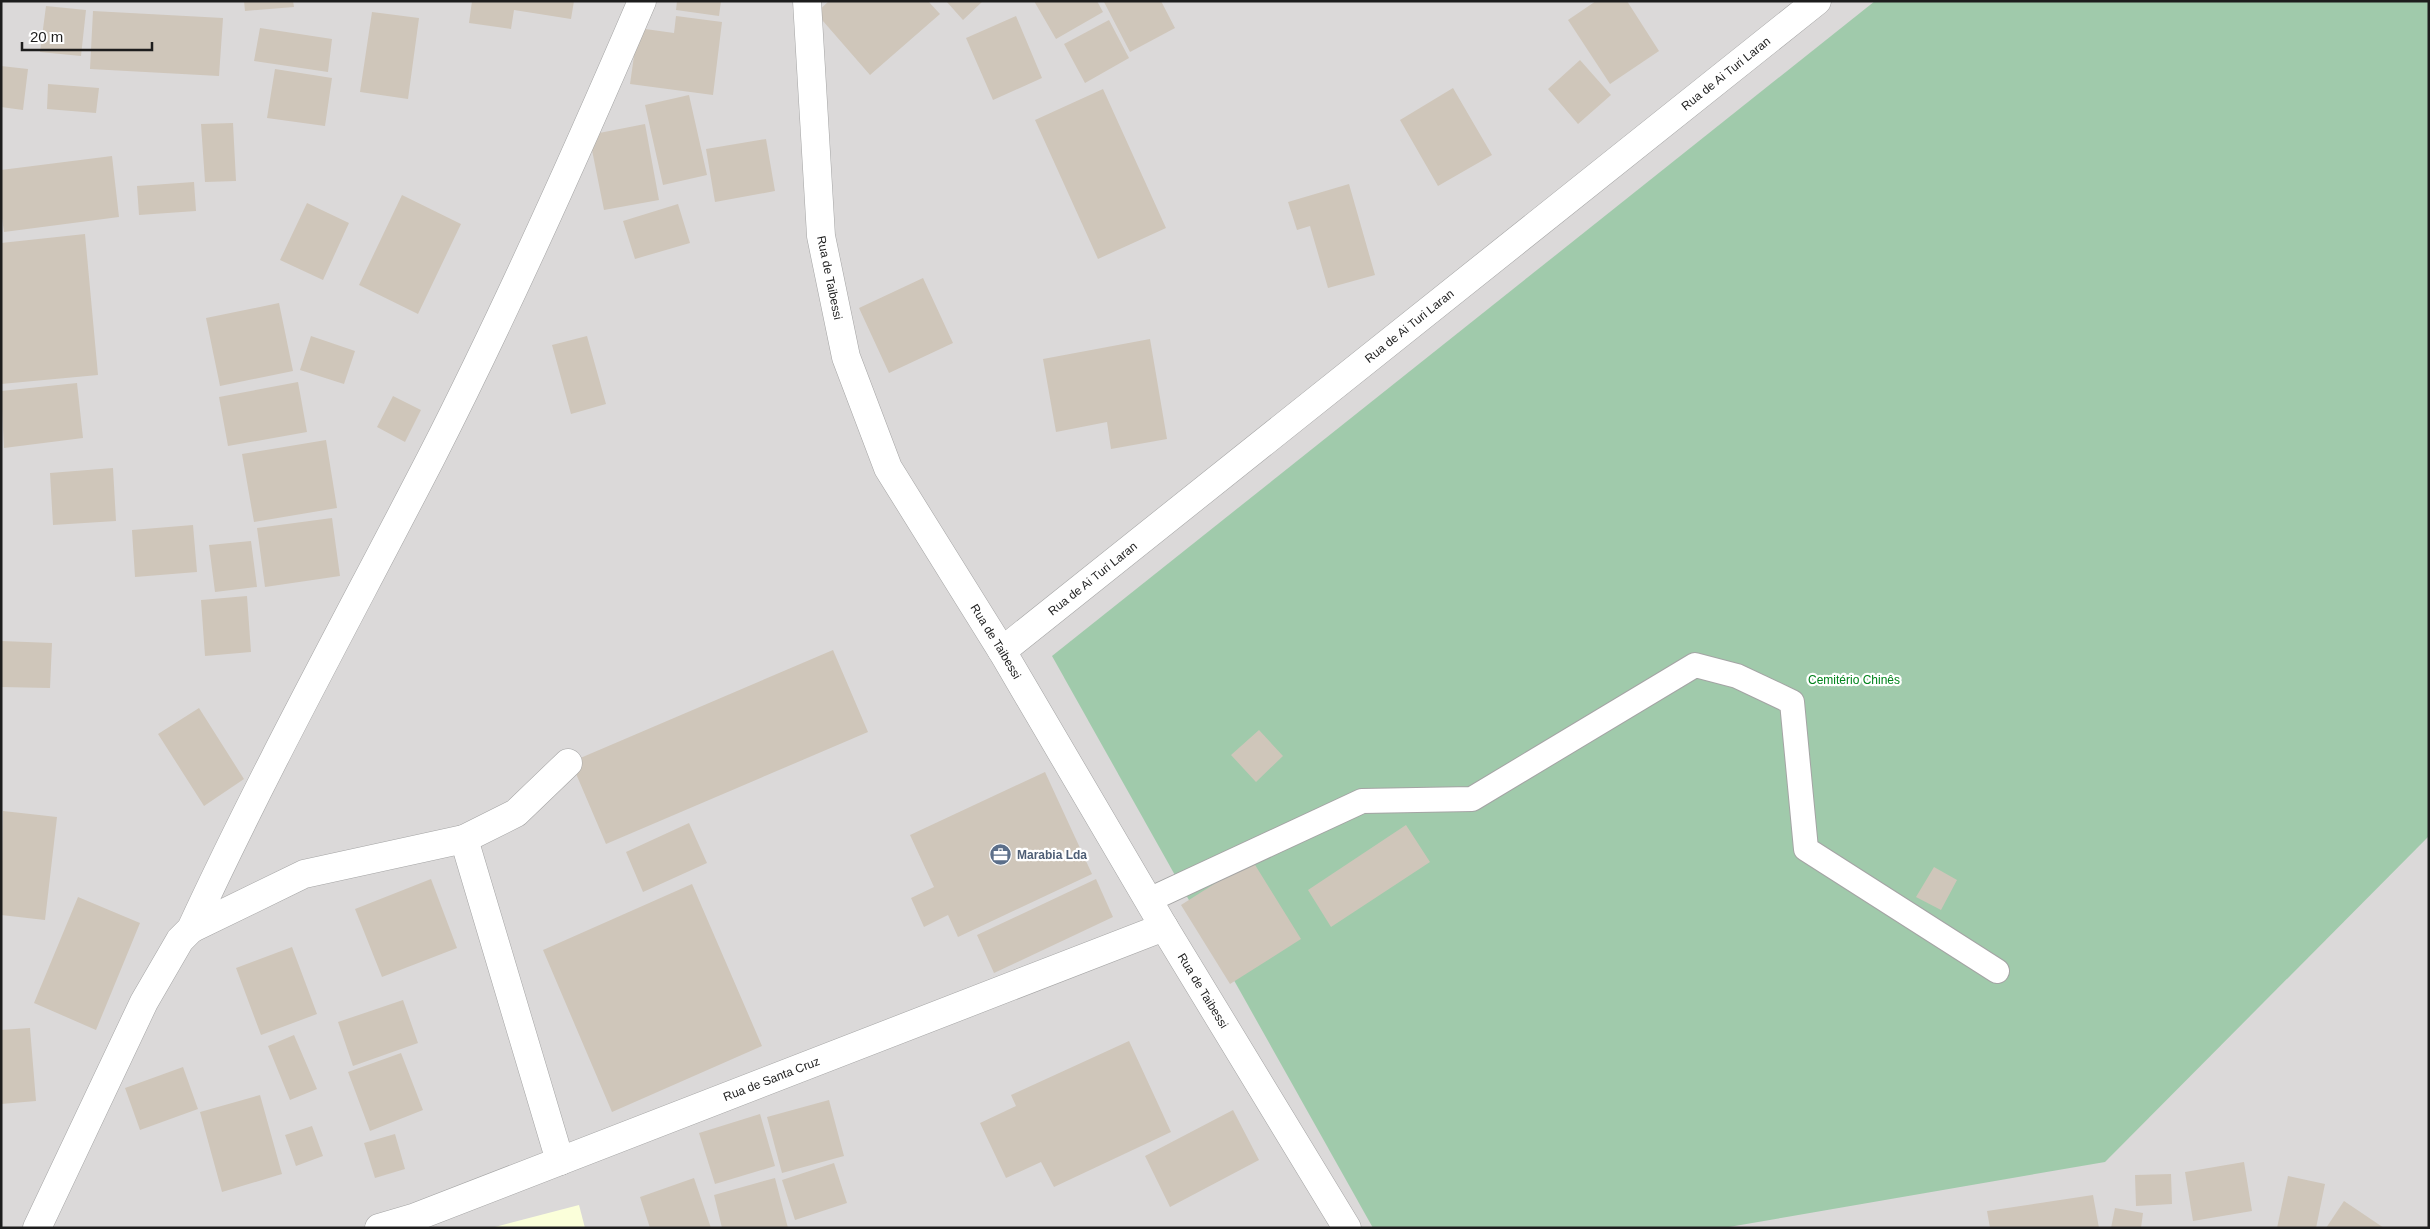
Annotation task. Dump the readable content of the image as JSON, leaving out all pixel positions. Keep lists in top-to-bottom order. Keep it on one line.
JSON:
{"streets":{"street":["Rua de Ai Turi Laran","Rua de Taibessi","Rua de Santa Cruz"]},"crossings":[["Rua de Ai Turi Laran","Rua de Taibessi"],["Rua de Taibessi","Rua de Santa Cruz"]],"parks":["Cemitério Chinês"],"places":{"office":["Marabia Lda"]},"scale_bar":"20 m"}
